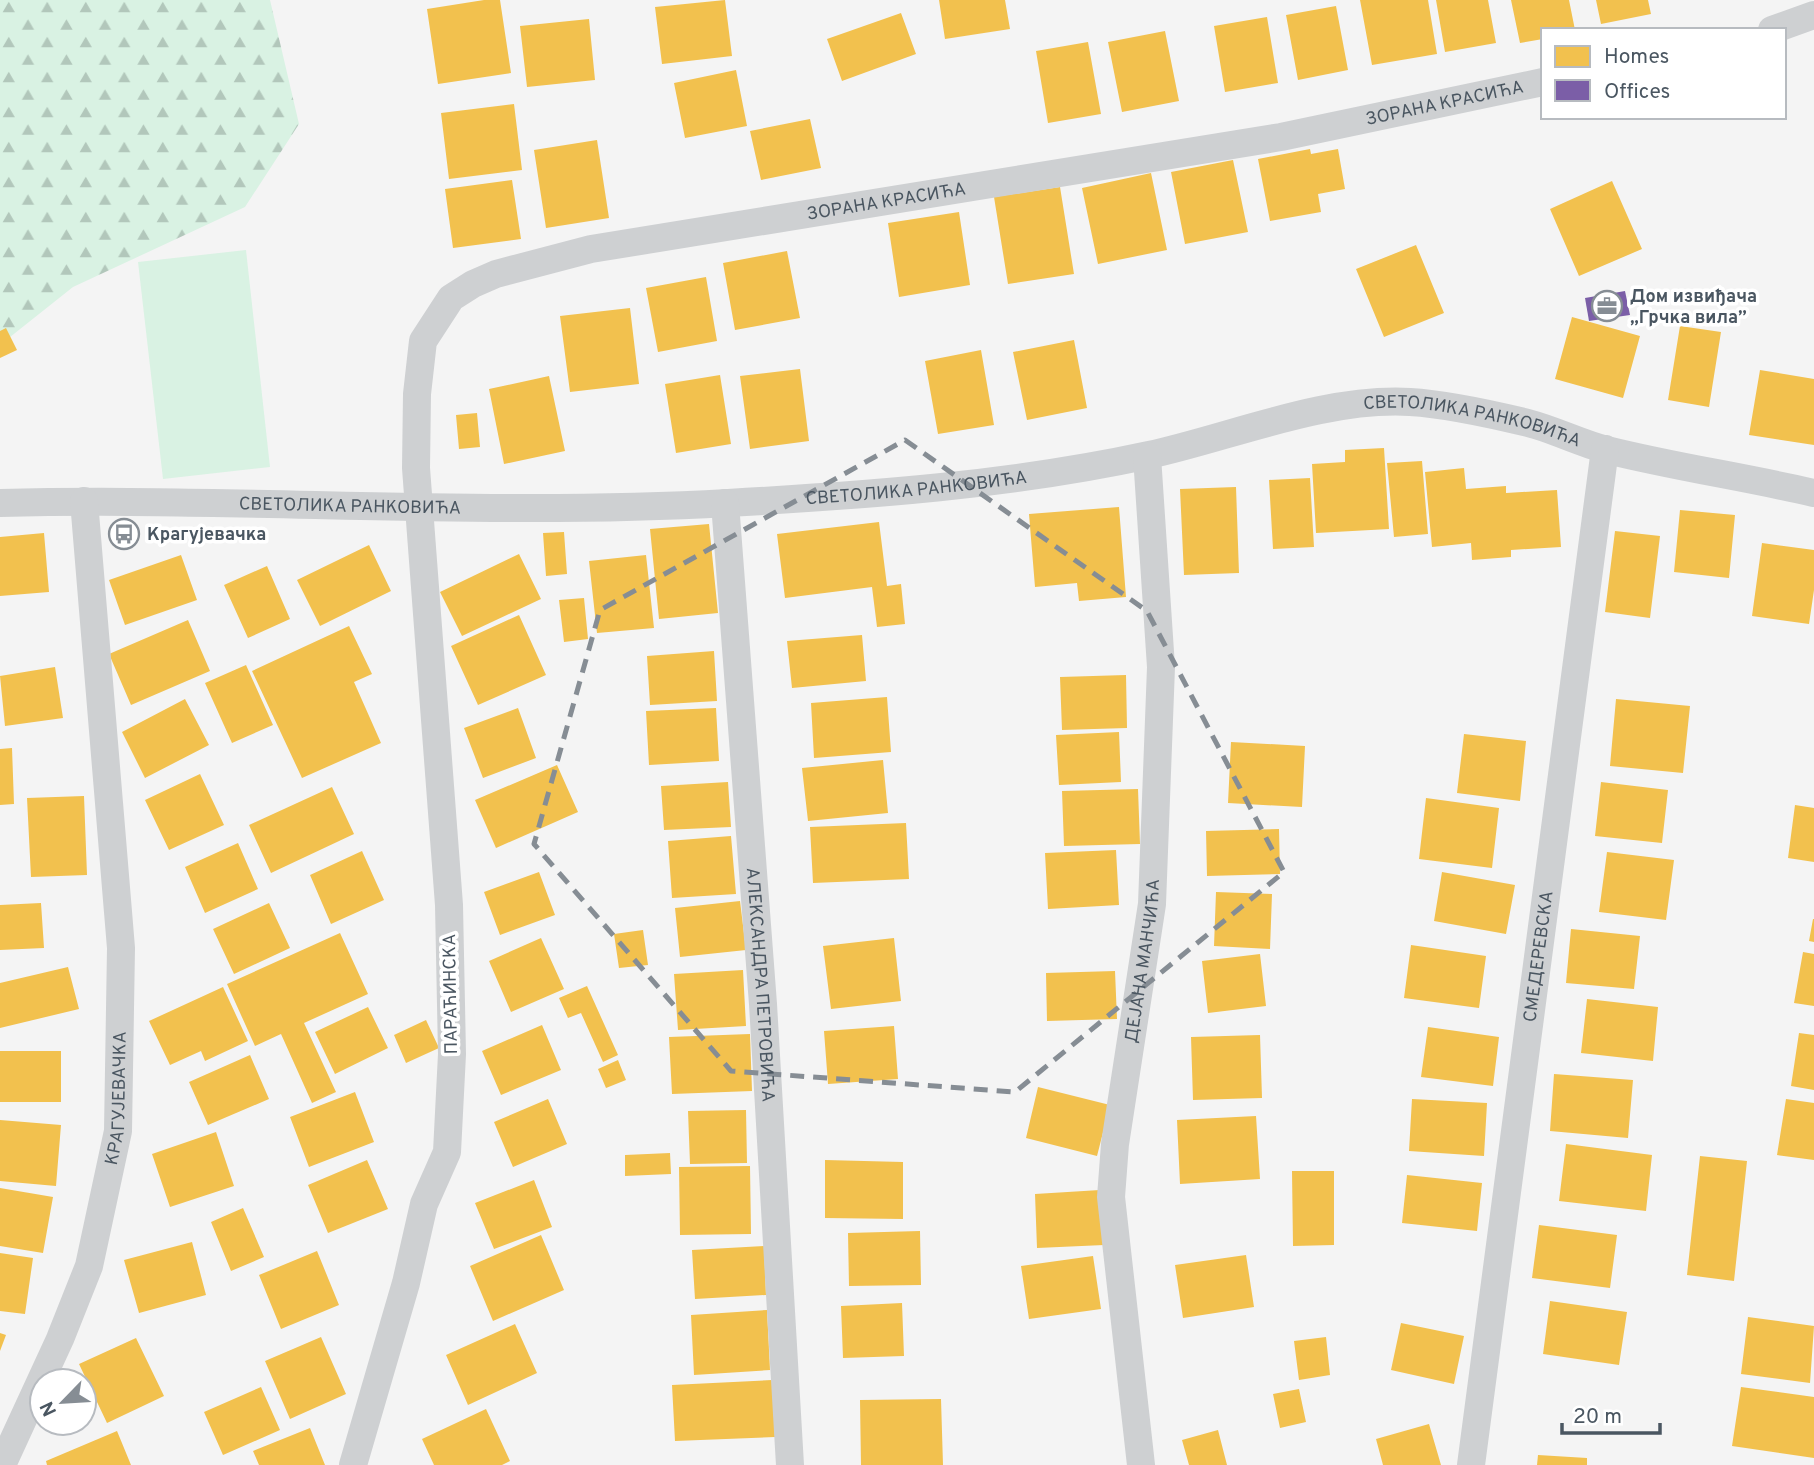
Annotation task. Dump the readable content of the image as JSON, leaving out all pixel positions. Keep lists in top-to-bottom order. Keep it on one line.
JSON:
{"streets":{"street":["ЗОРАНА КРАСИЋА","СВЕТОЛИКА РАНКОВИЋА","СМЕДЕРЕВСКА","ДЕЈАНА МАНЧИЋА","АЛЕКСАНДРА ПЕТРОВИЋА","ПАРАЋИНСКА","КРАГУЈЕВАЧКА"]},"crossings":[["ЗОРАНА КРАСИЋА","СВЕТОЛИКА РАНКОВИЋА"],["ЗОРАНА КРАСИЋА","ПАРАЋИНСКА"],["СВЕТОЛИКА РАНКОВИЋА","СМЕДЕРЕВСКА"],["СВЕТОЛИКА РАНКОВИЋА","ДЕЈАНА МАНЧИЋА"],["СВЕТОЛИКА РАНКОВИЋА","АЛЕКСАНДРА ПЕТРОВИЋА"],["СВЕТОЛИКА РАНКОВИЋА","ПАРАЋИНСКА"],["СВЕТОЛИКА РАНКОВИЋА","КРАГУЈЕВАЧКА"]],"places":{"office":["Дом извиђача „Грчка вила”"],"bus stop":["Крагујевачка"]},"legend":["Homes","Offices"],"scale_bar":"20 m","north":"bottom left"}
